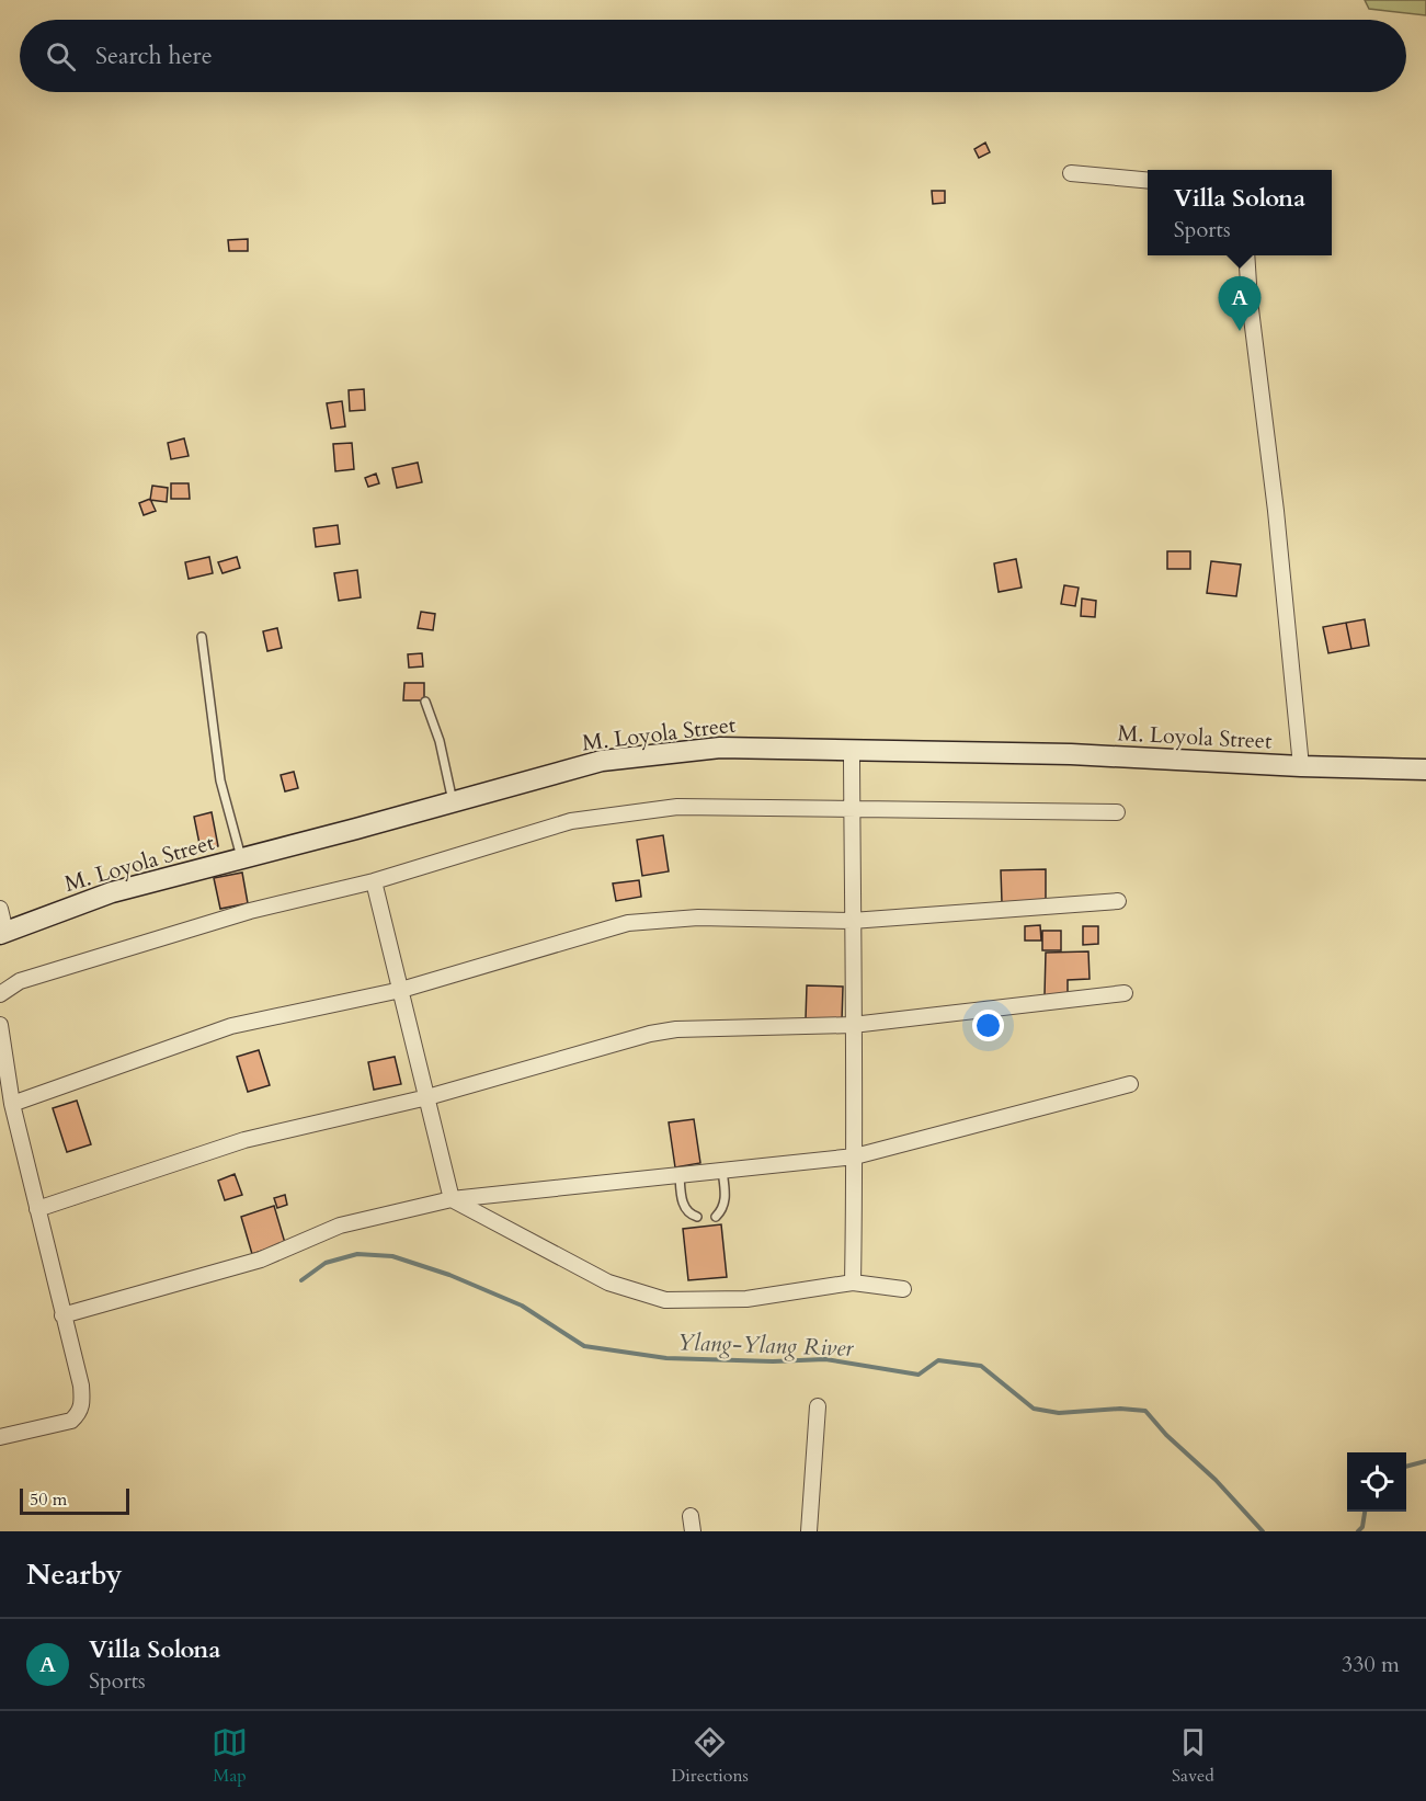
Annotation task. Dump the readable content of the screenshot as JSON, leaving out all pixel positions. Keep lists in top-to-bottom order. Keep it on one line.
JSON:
{"streets":{"street":["M. Loyola Street"]},"water":["Ylang-Ylang River"],"scale_bar":"50 m","page":{"search":"Search here","popup":["Villa Solona","Sports"],"pins":"A","scale":"50 m","heading":"Nearby","list":[{"mark":"A","name":"Villa Solona","note":"Sports","value":"330 m"}],"nav":["Map","Directions","Saved"]}}
